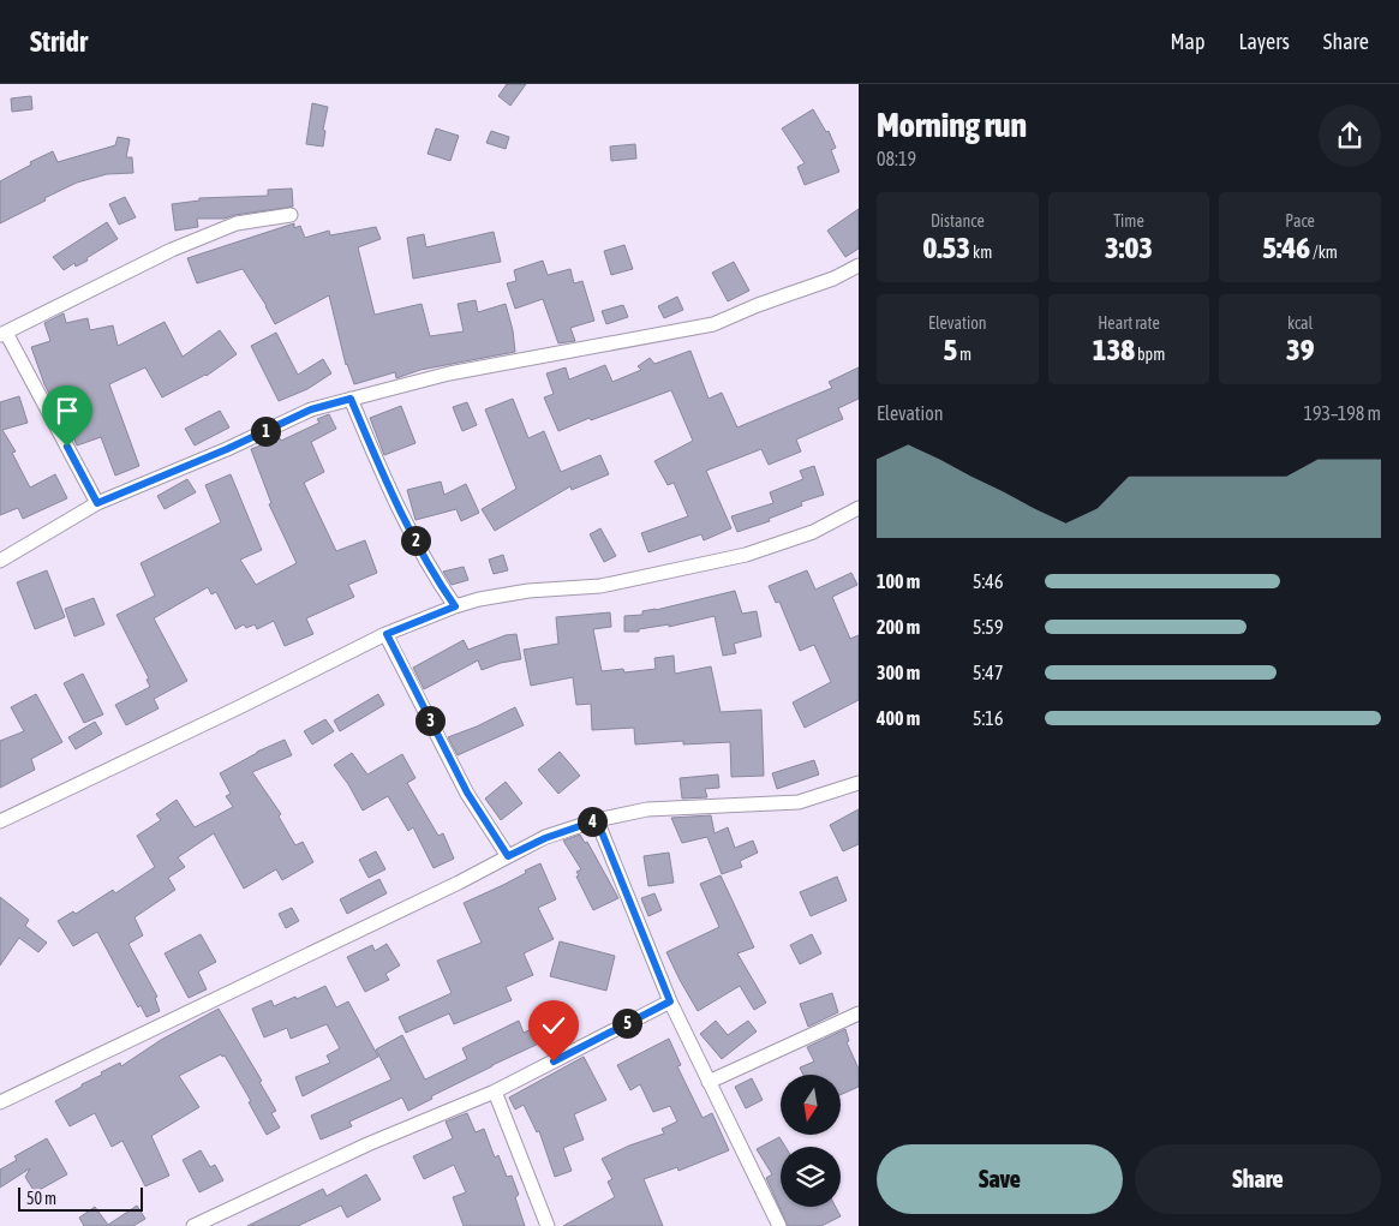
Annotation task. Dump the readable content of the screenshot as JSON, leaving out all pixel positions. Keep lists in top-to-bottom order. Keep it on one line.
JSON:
{"scale_bar":"50 m","north":"bottom","page":{"header":"Stridr","nav":["Map","Layers","Share"],"heading":["Morning run","08:19"],"stats":[["Distance","0.53 km"],["Time","3:03"],["Pace","5:46 /km"],["Elevation","5 m"],["Heart rate","138 bpm"],["kcal","39"]],"chart":["Elevation","193–198 m"],"pins":["1","2","3","4","5"],"list":[{"name":"100 m","note":"5:46"},{"name":"200 m","note":"5:59"},{"name":"300 m","note":"5:47"},{"name":"400 m","note":"5:16"}],"buttons":["Save","Share"],"scale":"50 m"}}
